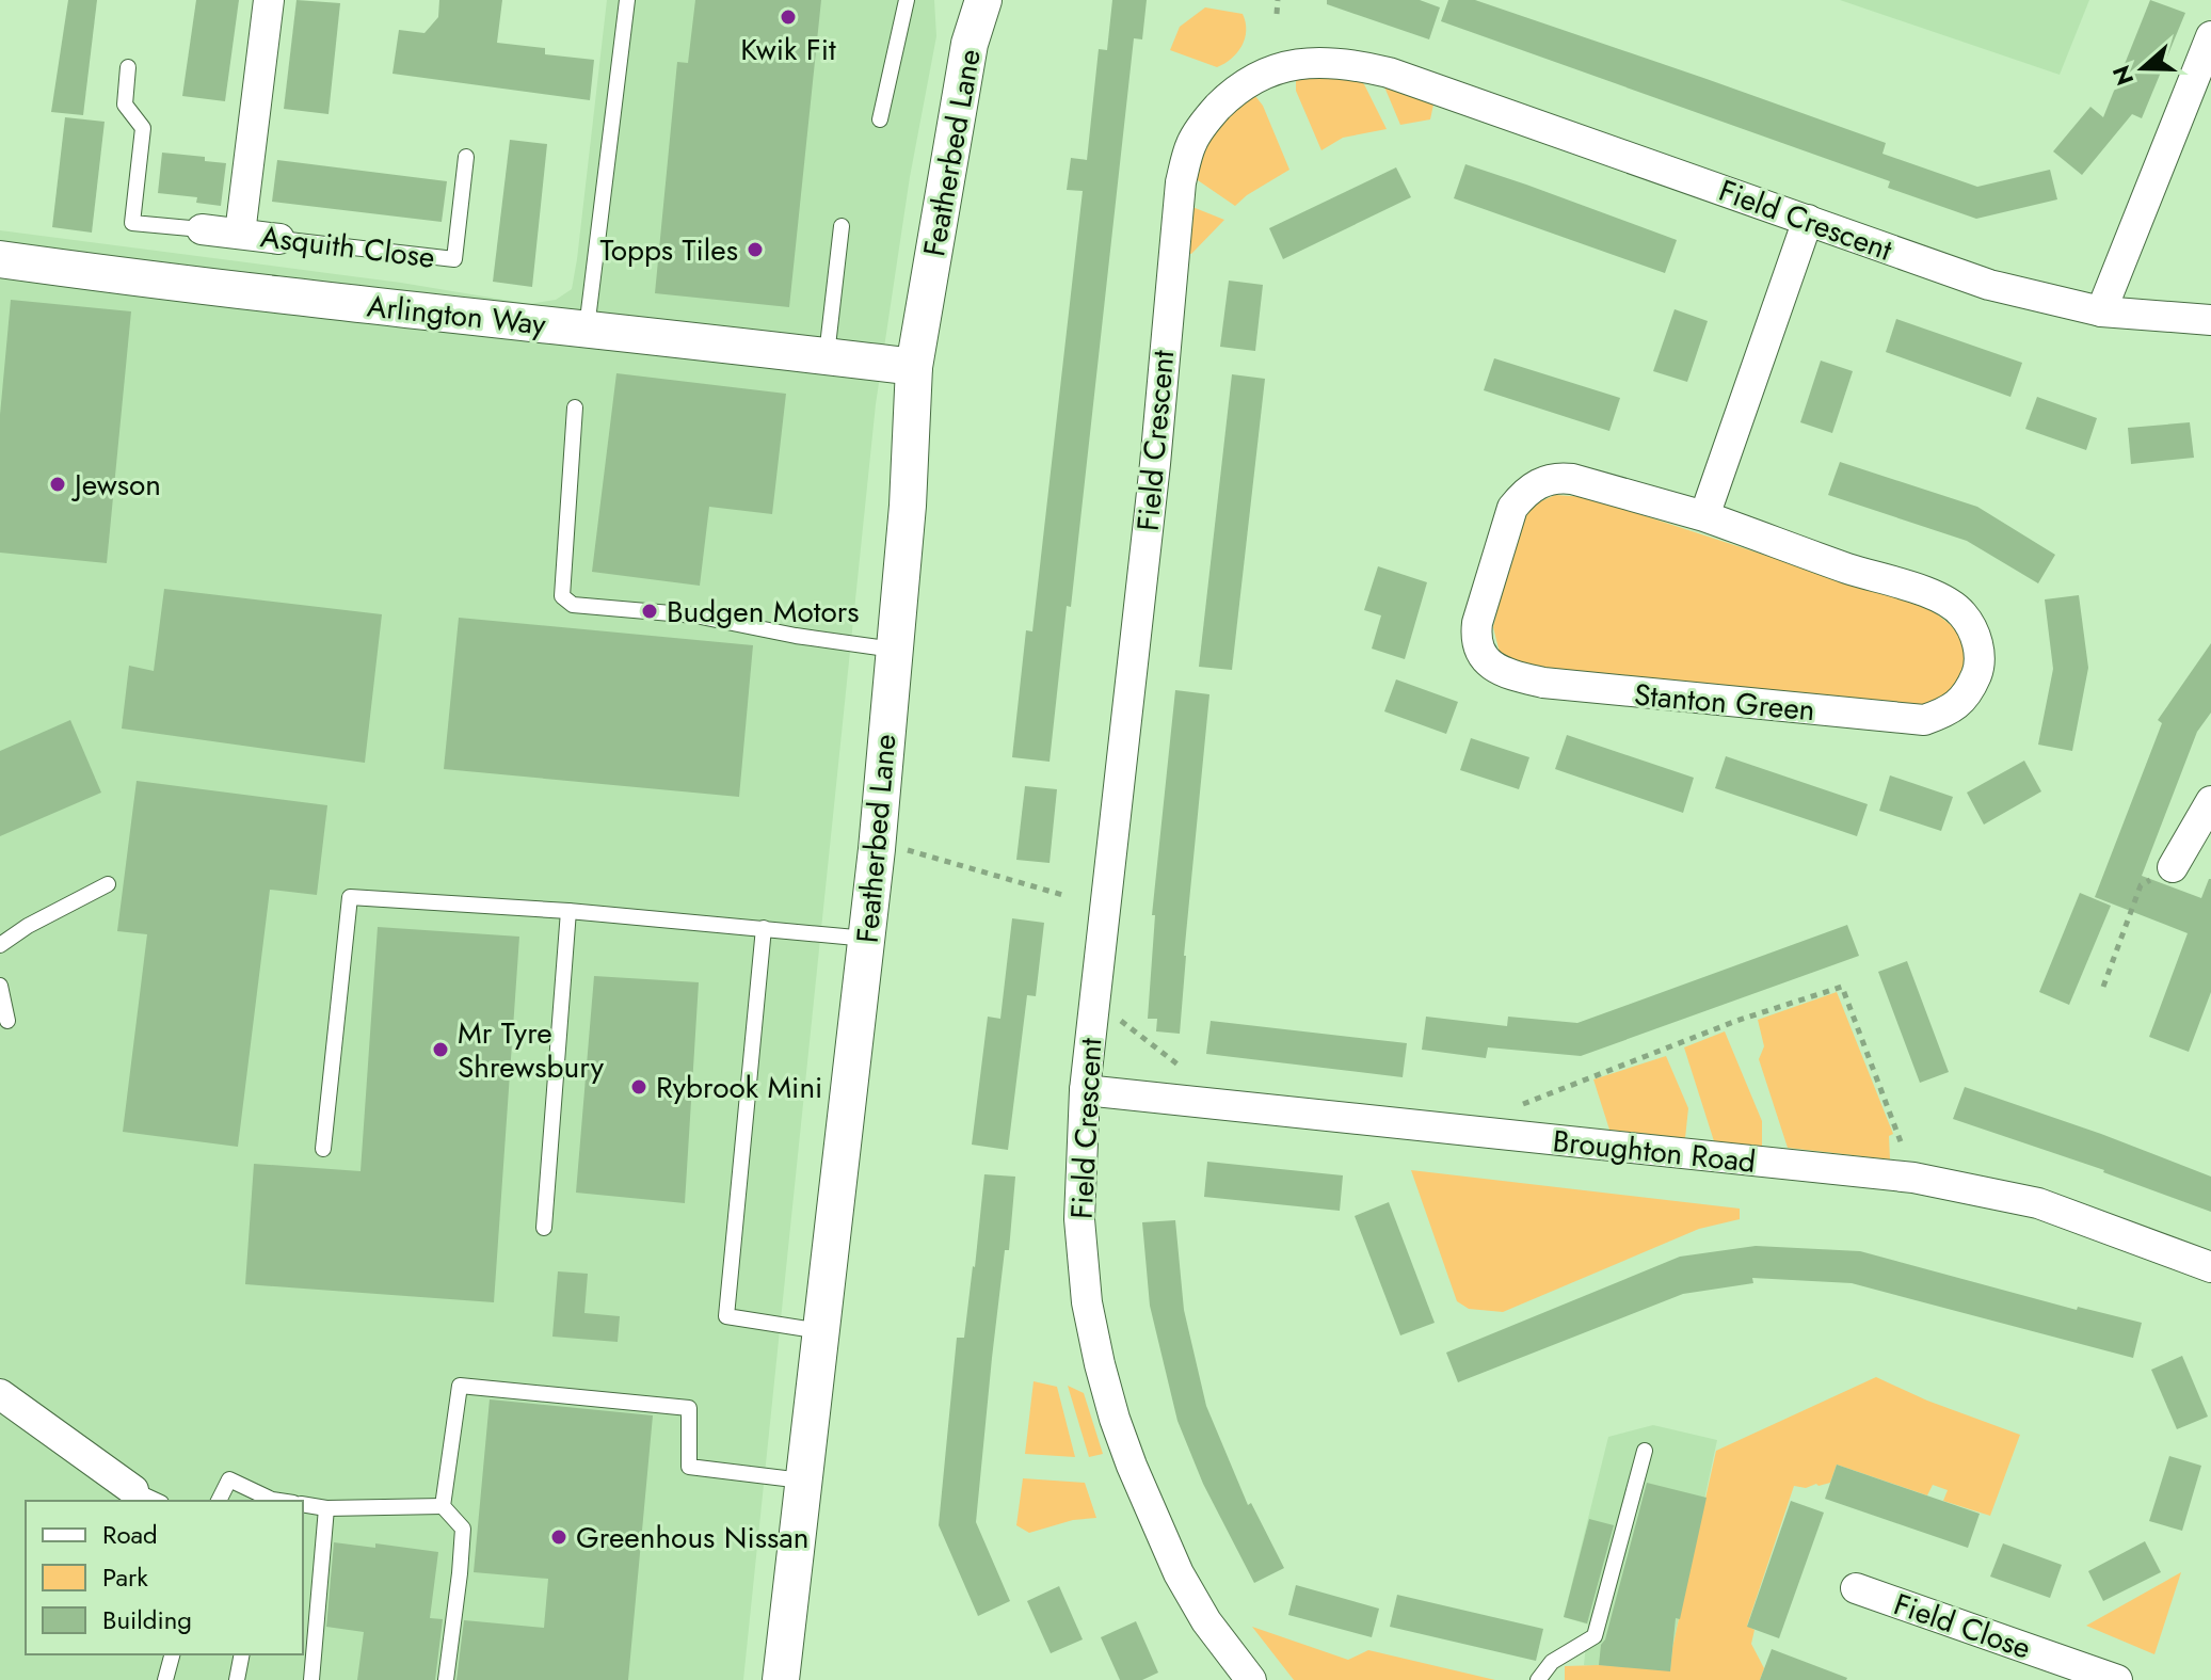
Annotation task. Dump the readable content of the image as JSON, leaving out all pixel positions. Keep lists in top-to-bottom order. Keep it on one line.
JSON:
{"streets":{"street":["Featherbed Lane","Field Crescent","Asquith Close","Arlington Way","Stanton Green","Broughton Road","Field Close"]},"crossings":[["Featherbed Lane","Arlington Way"],["Field Crescent","Broughton Road"]],"places":["Kwik Fit","Topps Tiles","Jewson","Budgen Motors","Mr Tyre Shrewsbury","Rybrook Mini","Greenhous Nissan"],"legend":["Road","Park","Building"],"north":"left"}
